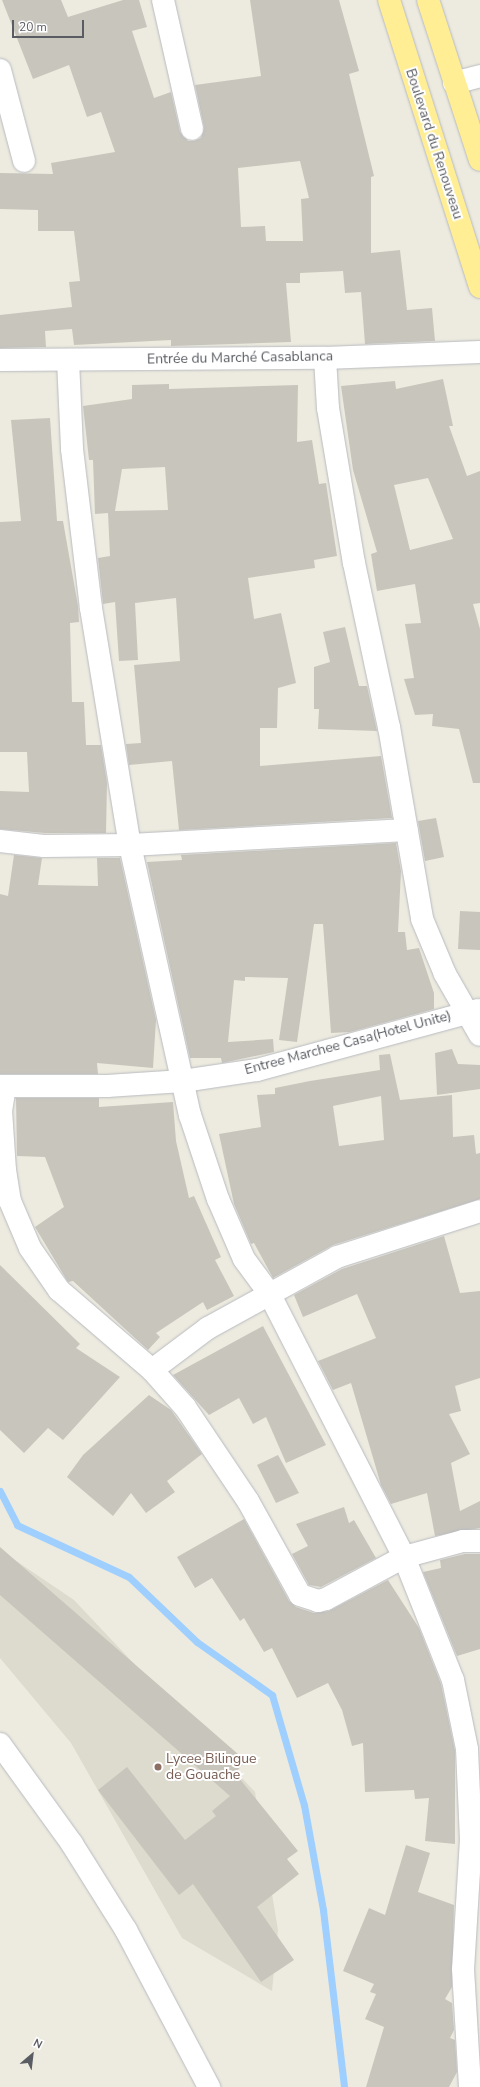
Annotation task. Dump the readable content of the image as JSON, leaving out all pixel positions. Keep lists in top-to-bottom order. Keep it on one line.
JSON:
{"streets":{"highway":["Boulevard du Renouveau"],"street":["Entrée du Marché Casablanca","Entree Marchee Casa(Hotel Unite)"]},"places":["Lycee Bilingue de Gouache"],"scale_bar":"20 m","north":"top right"}
